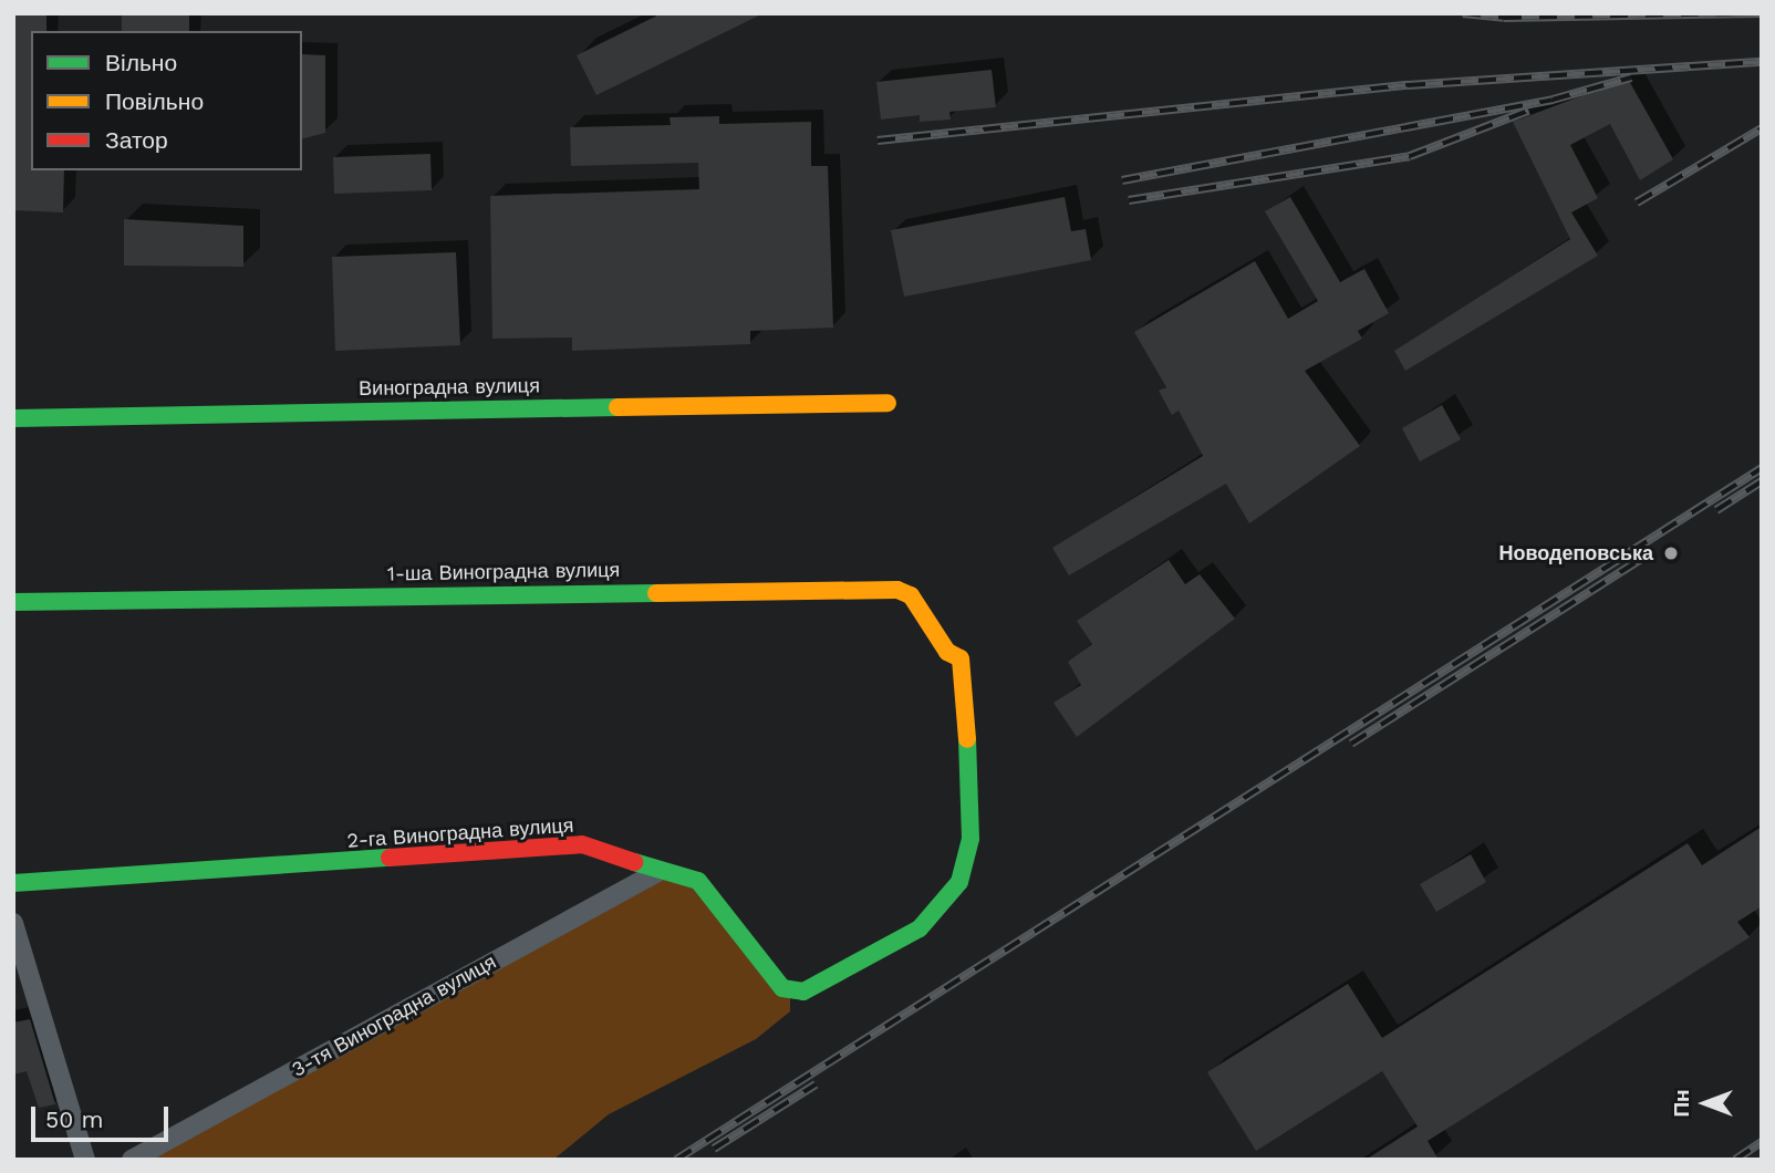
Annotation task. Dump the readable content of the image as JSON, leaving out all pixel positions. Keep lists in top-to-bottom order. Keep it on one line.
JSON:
{"streets":{"street":["Виноградна вулиця","1-ша Виноградна вулиця","2-га Виноградна вулиця","3-тя Виноградна вулиця"]},"crossings":[["1-ша Виноградна вулиця","2-га Виноградна вулиця"]],"places":["Новодеповська"],"legend":["Вільно","Повільно","Затор"],"scale_bar":"50 m","north":"left"}
